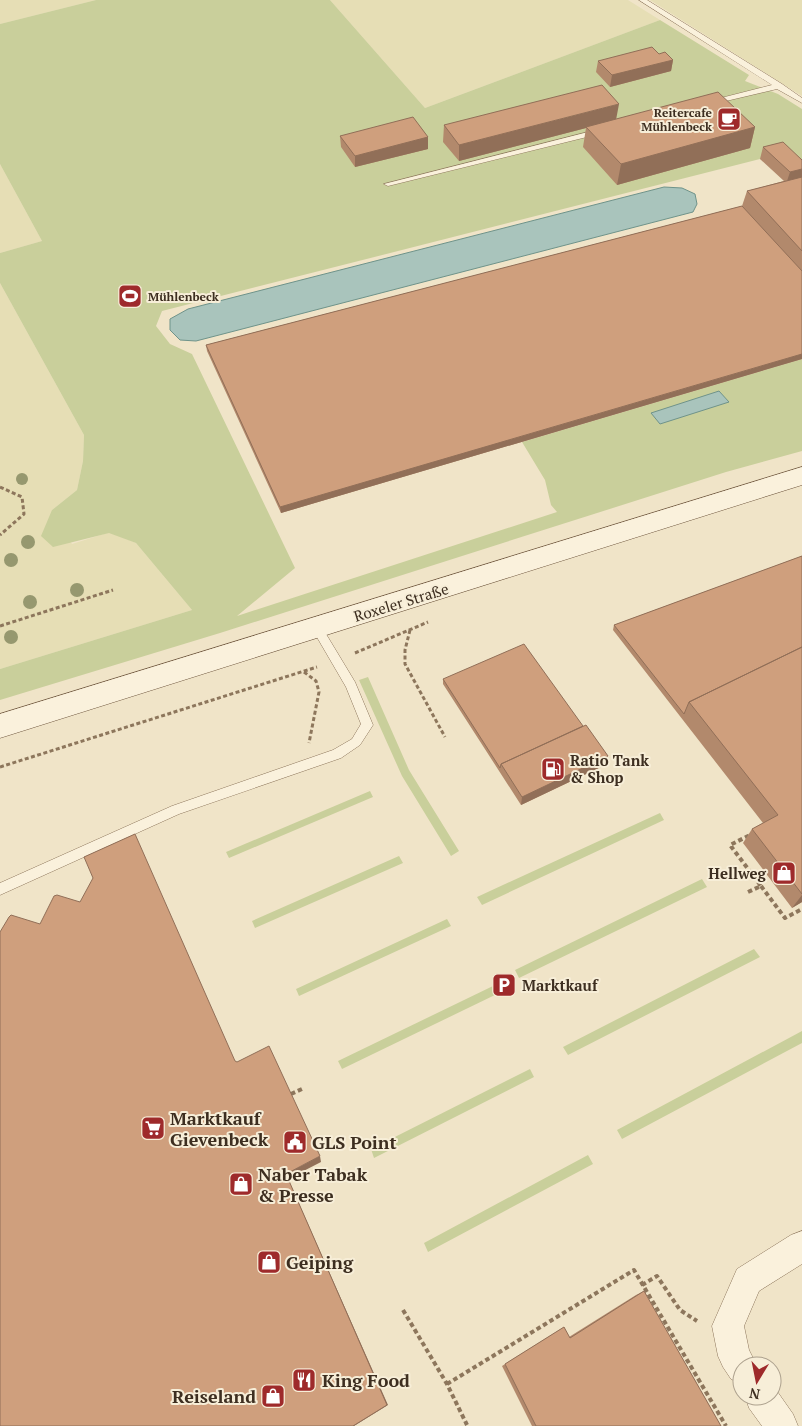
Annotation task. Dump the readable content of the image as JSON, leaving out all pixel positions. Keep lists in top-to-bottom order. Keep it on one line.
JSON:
{"streets":{"main road":["Roxeler Straße"]},"places":{"cafe":["Reitercafe Mühlenbeck"],"sports":["Mühlenbeck"],"fuel station":["Ratio Tank & Shop"],"shop":["Hellweg","Naber Tabak & Presse","Geiping","Reiseland"],"parking":["Marktkauf"],"supermarket":["Marktkauf Gievenbeck"],"public building":["GLS Point"],"restaurant":["King Food"]},"north":"bottom"}
